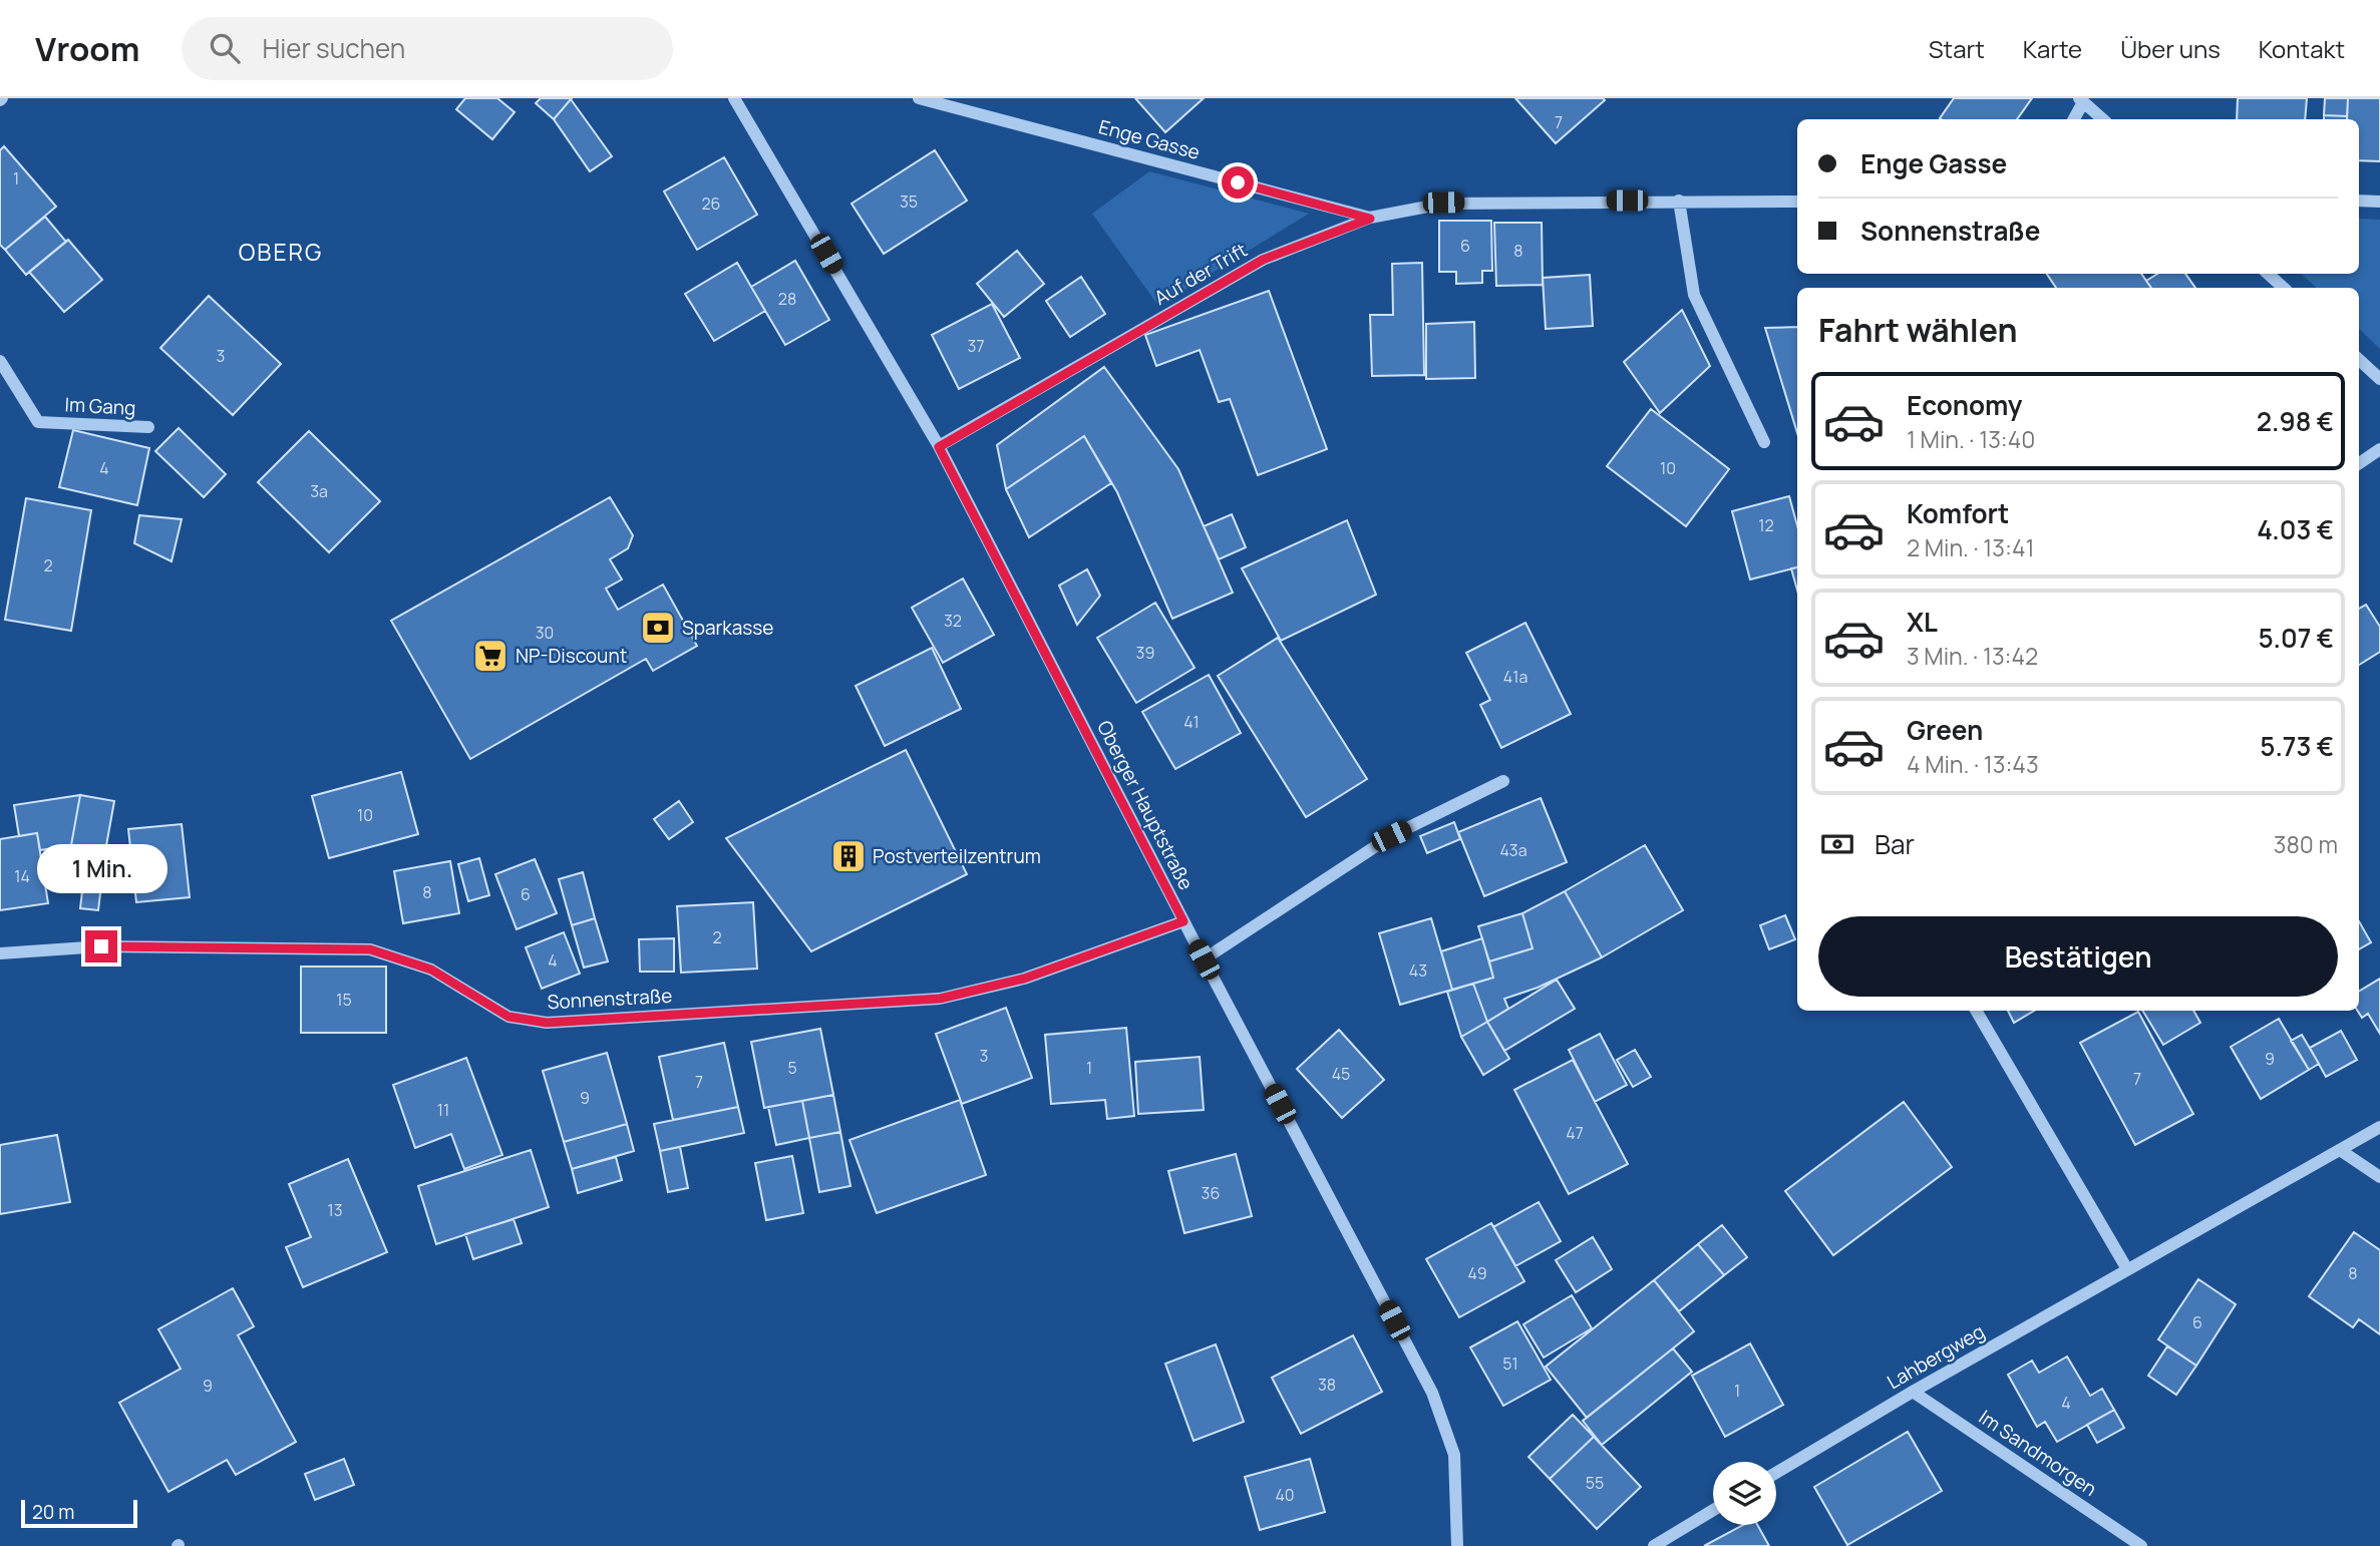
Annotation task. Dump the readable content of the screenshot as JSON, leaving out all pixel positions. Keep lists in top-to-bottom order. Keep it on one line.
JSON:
{"streets":{"street":["Enge Gasse","Auf der Trift","Im Gang","Oberger Hauptstraße","Sonnenstraße","Lahbergweg","Im Sandmorgen"]},"crossings":[["Enge Gasse","Auf der Trift"],["Auf der Trift","Oberger Hauptstraße"],["Oberger Hauptstraße","Sonnenstraße"],["Lahbergweg","Im Sandmorgen"]],"districts":["OBERG"],"places":{"bank":["Sparkasse"],"supermarket":["NP-Discount"],"building":["Postverteilzentrum"]},"house_numbers":["7","1","35","26","6","8","28","37","3","4","10","3a","12","2","32","30","39","41a","41","10","43a","14","8","6","2","4","43","15","3","9","5","1","45","7","7","9","11","47","36","13","49","8","6","51","38","9","1","4","55","40"],"scale_bar":"20 m","page":{"header":"Vroom","search":"Hier suchen","nav":["Start","Karte","Über uns","Kontakt"],"banner":["Enge Gasse","Sonnenstraße"],"heading":"Fahrt wählen","list":[{"name":"Economy","note":"1 Min. · 13:40","value":"2.98 €"},{"name":"Komfort","note":"2 Min. · 13:41","value":"4.03 €"},{"name":"XL","note":"3 Min. · 13:42","value":"5.07 €"},{"name":"Green","note":"4 Min. · 13:43","value":"5.73 €"}],"pay":["Bar","380 m"],"bubble":"1 Min.","buttons":"Bestätigen","scale":"20 m"}}
